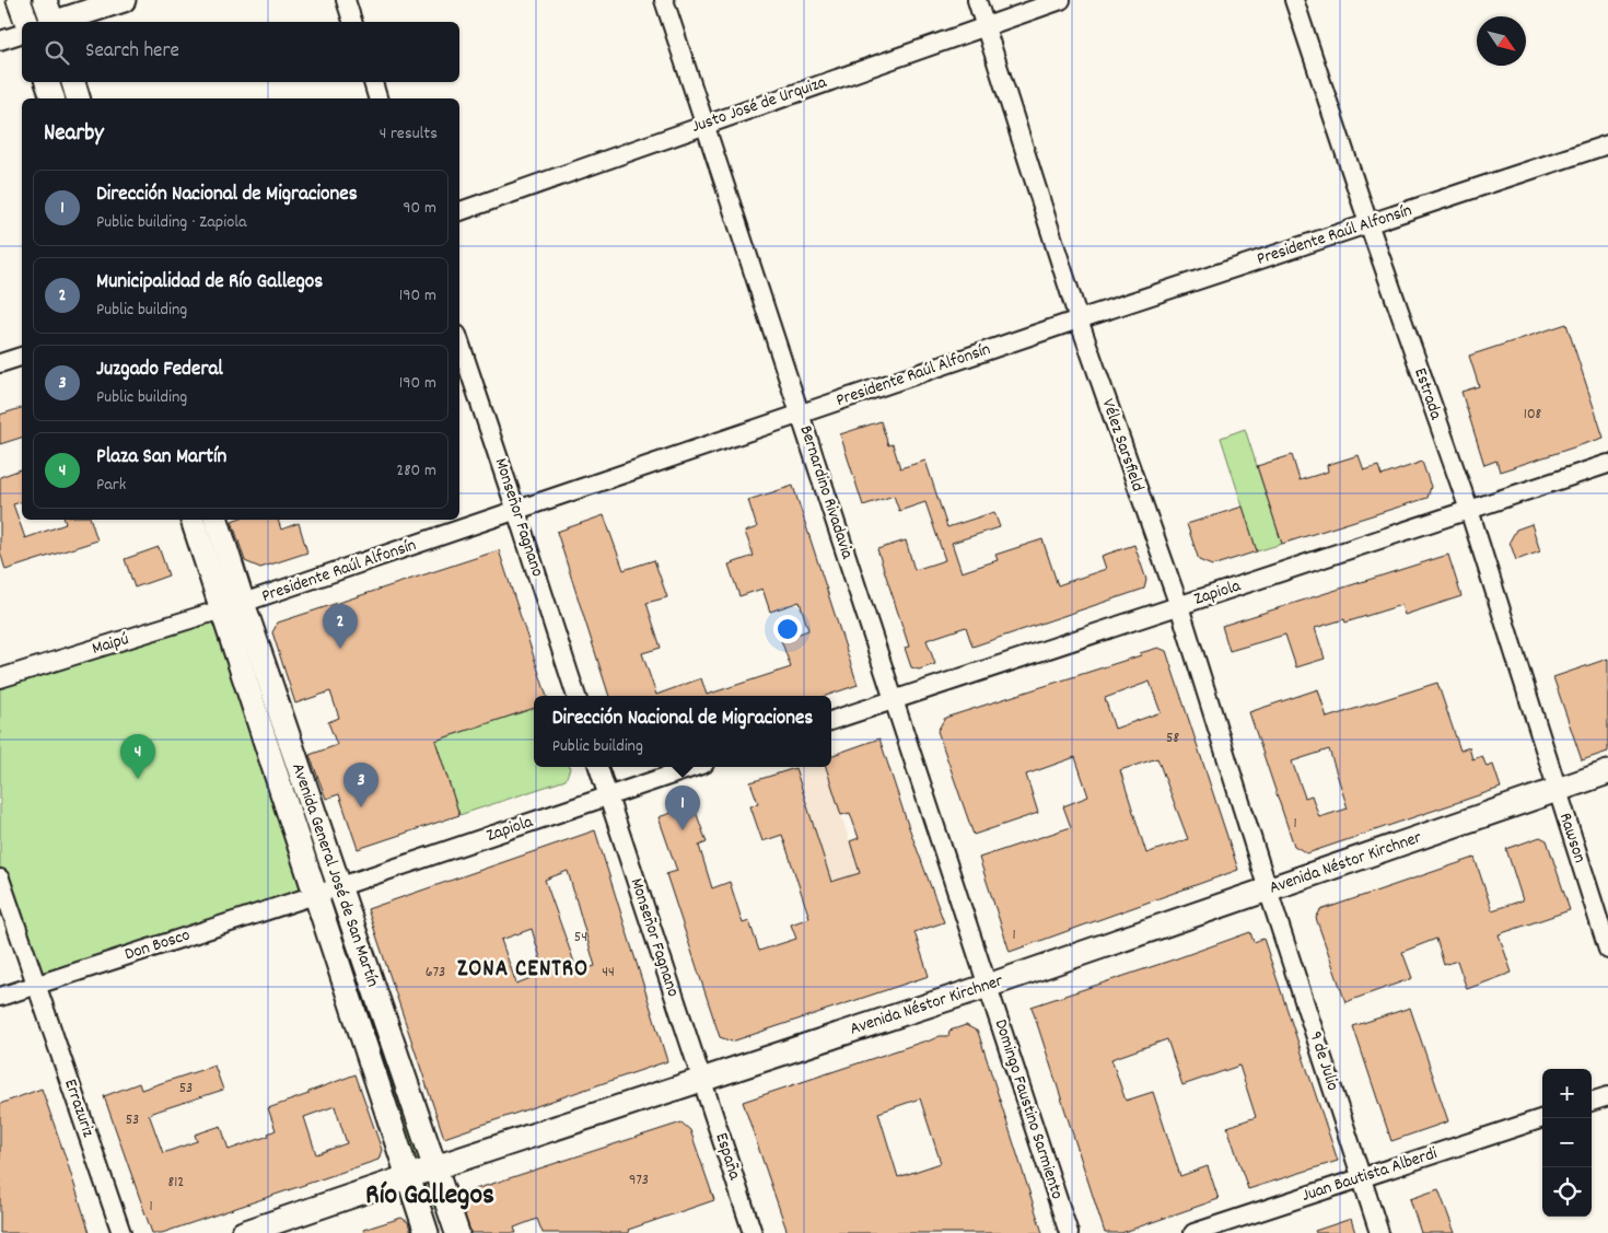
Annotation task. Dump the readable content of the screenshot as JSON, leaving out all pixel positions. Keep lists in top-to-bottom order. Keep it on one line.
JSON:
{"streets":{"main road":["Avenida Néstor Kirchner","Avenida General José de San Martín"],"street":["Justo José de Urquiza","Presidente Raúl Alfonsín","Estrada","Vélez Sarsfield","Bernardino Rivadavia","Monseñor Fagnano","Zapiola","Maipú","Rawson","Don Bosco","9 de Julio","Errazuriz","Domingo Faustino Sarmiento","España","Juan Bautista Alberdi"]},"crossings":[["Justo José de Urquiza","Vélez Sarsfield"],["Justo José de Urquiza","Bernardino Rivadavia"],["Presidente Raúl Alfonsín","Estrada"],["Presidente Raúl Alfonsín","Vélez Sarsfield"],["Presidente Raúl Alfonsín","Bernardino Rivadavia"],["Presidente Raúl Alfonsín","Monseñor Fagnano"],["Presidente Raúl Alfonsín","Maipú"],["Presidente Raúl Alfonsín","Avenida General José de San Martín"],["Estrada","Zapiola"],["Estrada","Rawson"],["Estrada","Avenida Néstor Kirchner"],["Vélez Sarsfield","Zapiola"],["Vélez Sarsfield","Avenida Néstor Kirchner"],["Vélez Sarsfield","9 de Julio"],["Bernardino Rivadavia","Zapiola"],["Bernardino Rivadavia","Avenida Néstor Kirchner"],["Bernardino Rivadavia","Domingo Faustino Sarmiento"],["Monseñor Fagnano","Zapiola"],["Monseñor Fagnano","Avenida Néstor Kirchner"],["Monseñor Fagnano","España"],["Zapiola","Avenida General José de San Martín"],["Zapiola","Don Bosco"],["Maipú","Avenida General José de San Martín"],["Rawson","Avenida Néstor Kirchner"],["Avenida Néstor Kirchner","Avenida General José de San Martín"],["Avenida Néstor Kirchner","9 de Julio"],["Avenida Néstor Kirchner","Domingo Faustino Sarmiento"],["Avenida Néstor Kirchner","España"],["Avenida General José de San Martín","Don Bosco"],["Don Bosco","Errazuriz"],["9 de Julio","Juan Bautista Alberdi"]],"districts":["ZONA CENTRO","Río Gallegos"],"house_numbers":["108","58","1","1","54","673","44","53","53","973","812","1"],"north":"bottom right","page":{"search":"Search here","heading":["Nearby","4 results"],"list":[{"mark":"1","name":"Dirección Nacional de Migraciones","note":"Public building · Zapiola","value":"90 m"},{"mark":"2","name":"Municipalidad de Río Gallegos","note":"Public building","value":"190 m"},{"mark":"3","name":"Juzgado Federal","note":"Public building","value":"190 m"},{"mark":"4","name":"Plaza San Martín","note":"Park","value":"280 m"}],"pins":["2","4","3","1"],"popup":["Dirección Nacional de Migraciones","Public building"],"map_buttons":["+","−"]}}
